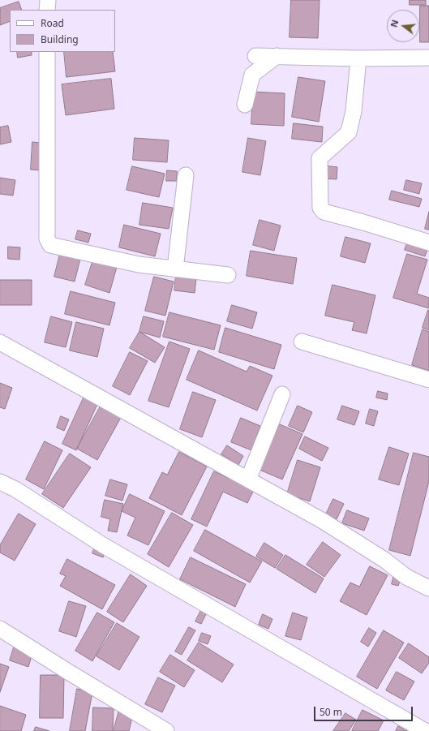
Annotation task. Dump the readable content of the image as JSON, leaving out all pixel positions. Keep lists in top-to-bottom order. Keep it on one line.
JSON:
{"legend":["Road","Building"],"scale_bar":"50 m","north":"left"}
